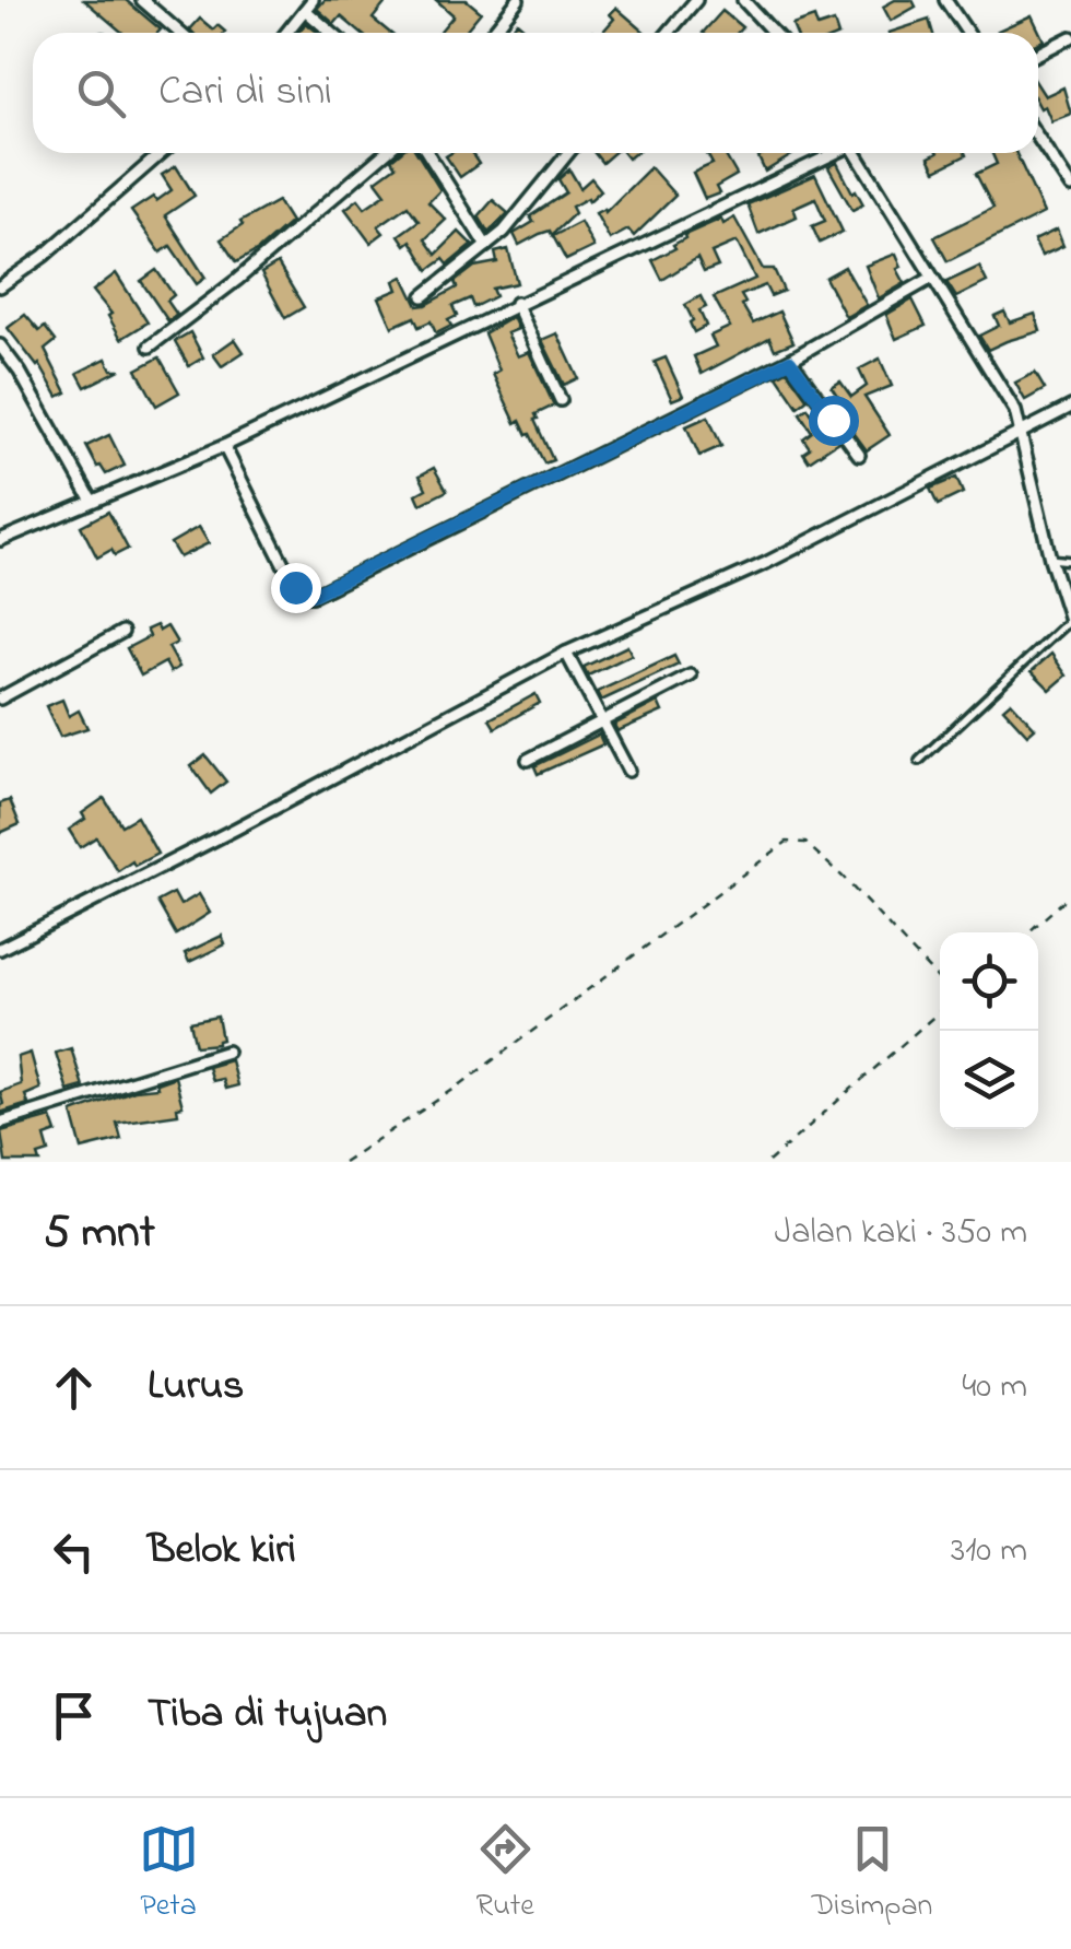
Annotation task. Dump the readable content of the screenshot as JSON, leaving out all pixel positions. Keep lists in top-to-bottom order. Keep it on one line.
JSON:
{"page":{"search":"Cari di sini","heading":["5 mnt","Jalan kaki · 350 m"],"list":[["Lurus","40 m"],["Belok kiri","310 m"],"Tiba di tujuan"],"nav":["Peta","Rute","Disimpan"]}}
